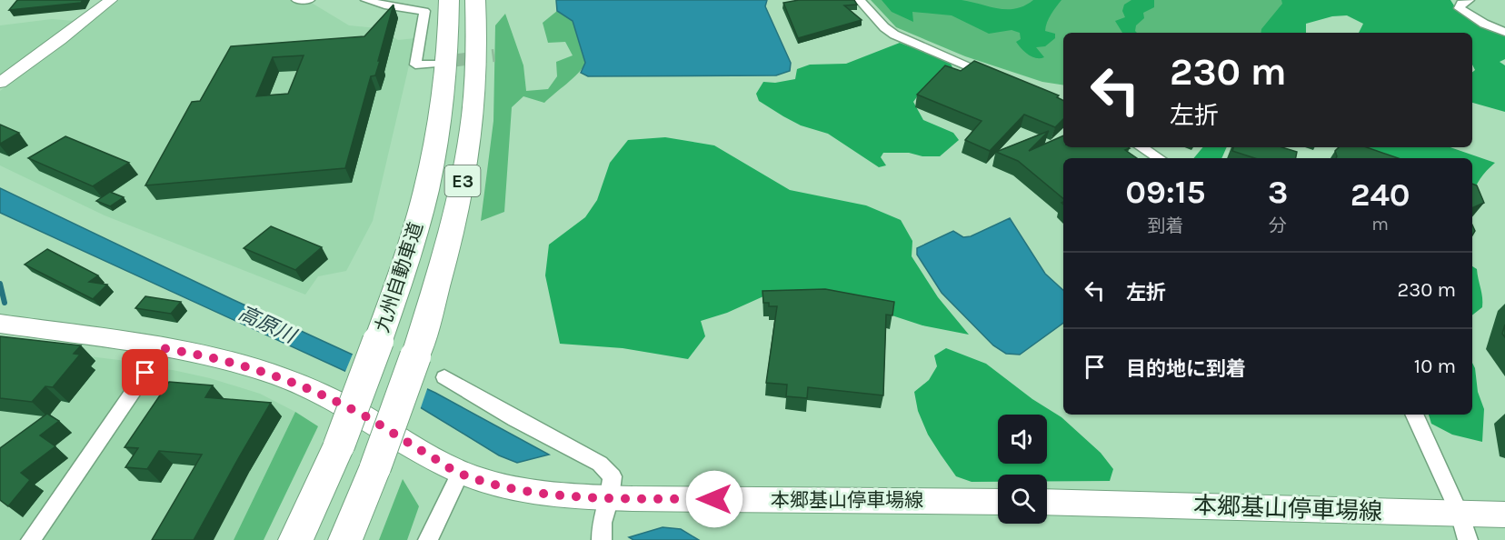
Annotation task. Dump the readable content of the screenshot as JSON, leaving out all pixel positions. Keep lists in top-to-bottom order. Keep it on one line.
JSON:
{"streets":{"highway":["E3","九州自動車道"],"main road":["本郷基山停車場線"]},"water":["高原川"],"page":{"turn":["230 m","左折"],"eta":["09:15","到着","3","分","240","m"],"list":[{"name":"左折","value":"230 m"},{"name":"目的地に到着","value":"10 m"}]}}
